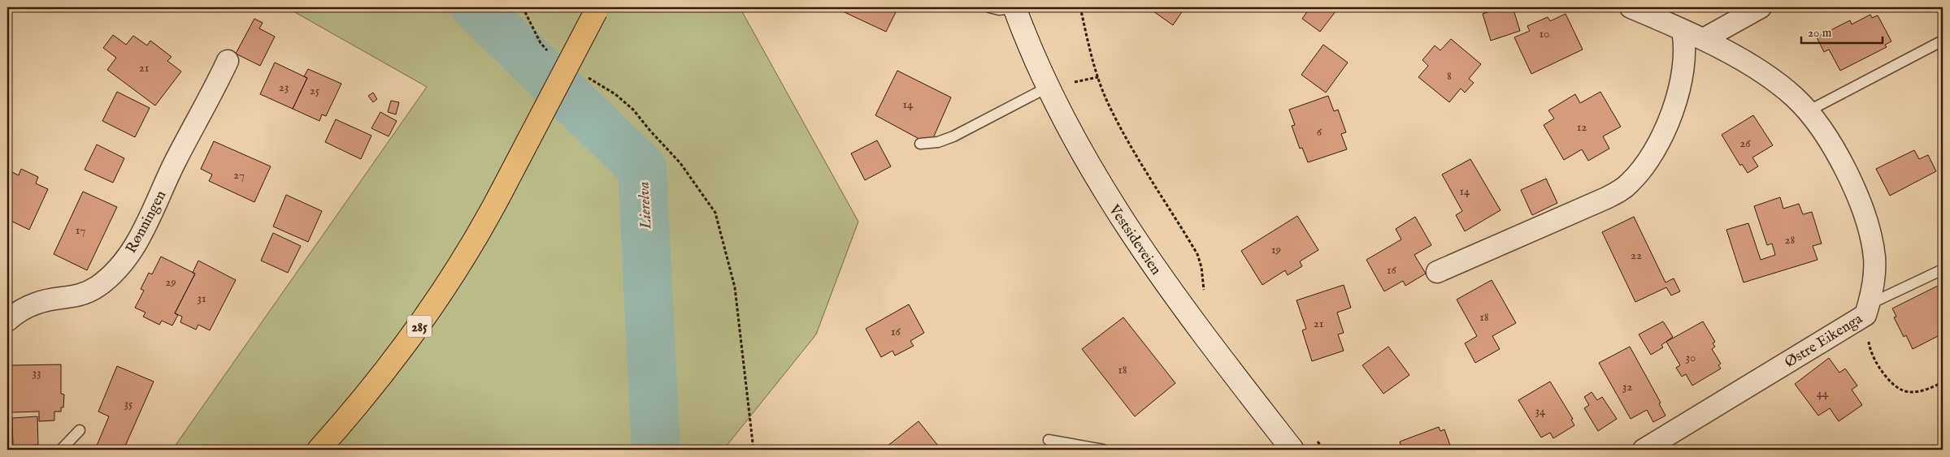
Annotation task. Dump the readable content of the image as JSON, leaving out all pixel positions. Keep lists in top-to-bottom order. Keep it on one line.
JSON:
{"streets":{"main road":["Vestsideveien","285"],"street":["Rønningen","Østre Eikenga"]},"water":["Lierelva"],"house_numbers":["10","21","8","23","25","14","12","6","26","27","14","17","28","19","22","16","29","31","18","21","16","30","18","33","32","44","35","34"],"scale_bar":"20 m"}
